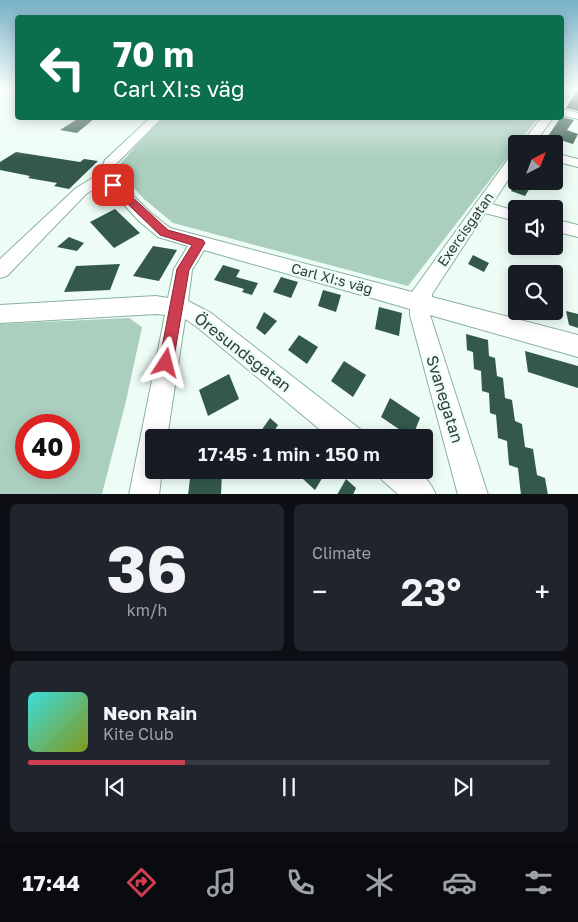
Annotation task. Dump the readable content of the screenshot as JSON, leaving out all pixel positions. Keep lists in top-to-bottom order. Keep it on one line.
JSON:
{"streets":{"street":["Exercisgatan","Carl XI:s väg","Öresundsgatan","Svanegatan"]},"crossings":[["Exercisgatan","Carl XI:s väg"],["Exercisgatan","Svanegatan"],["Carl XI:s väg","Svanegatan"]],"north":"top right","page":{"turn":["70 m","Carl XI:s väg"],"limit":"40","trip":"17:45 · 1 min · 150 m","tile":[["36","km/h"],"Climate"],"heat":["−","23°","+"],"song":["Neon Rain","Kite Club"],"tabs":"17:44"}}
